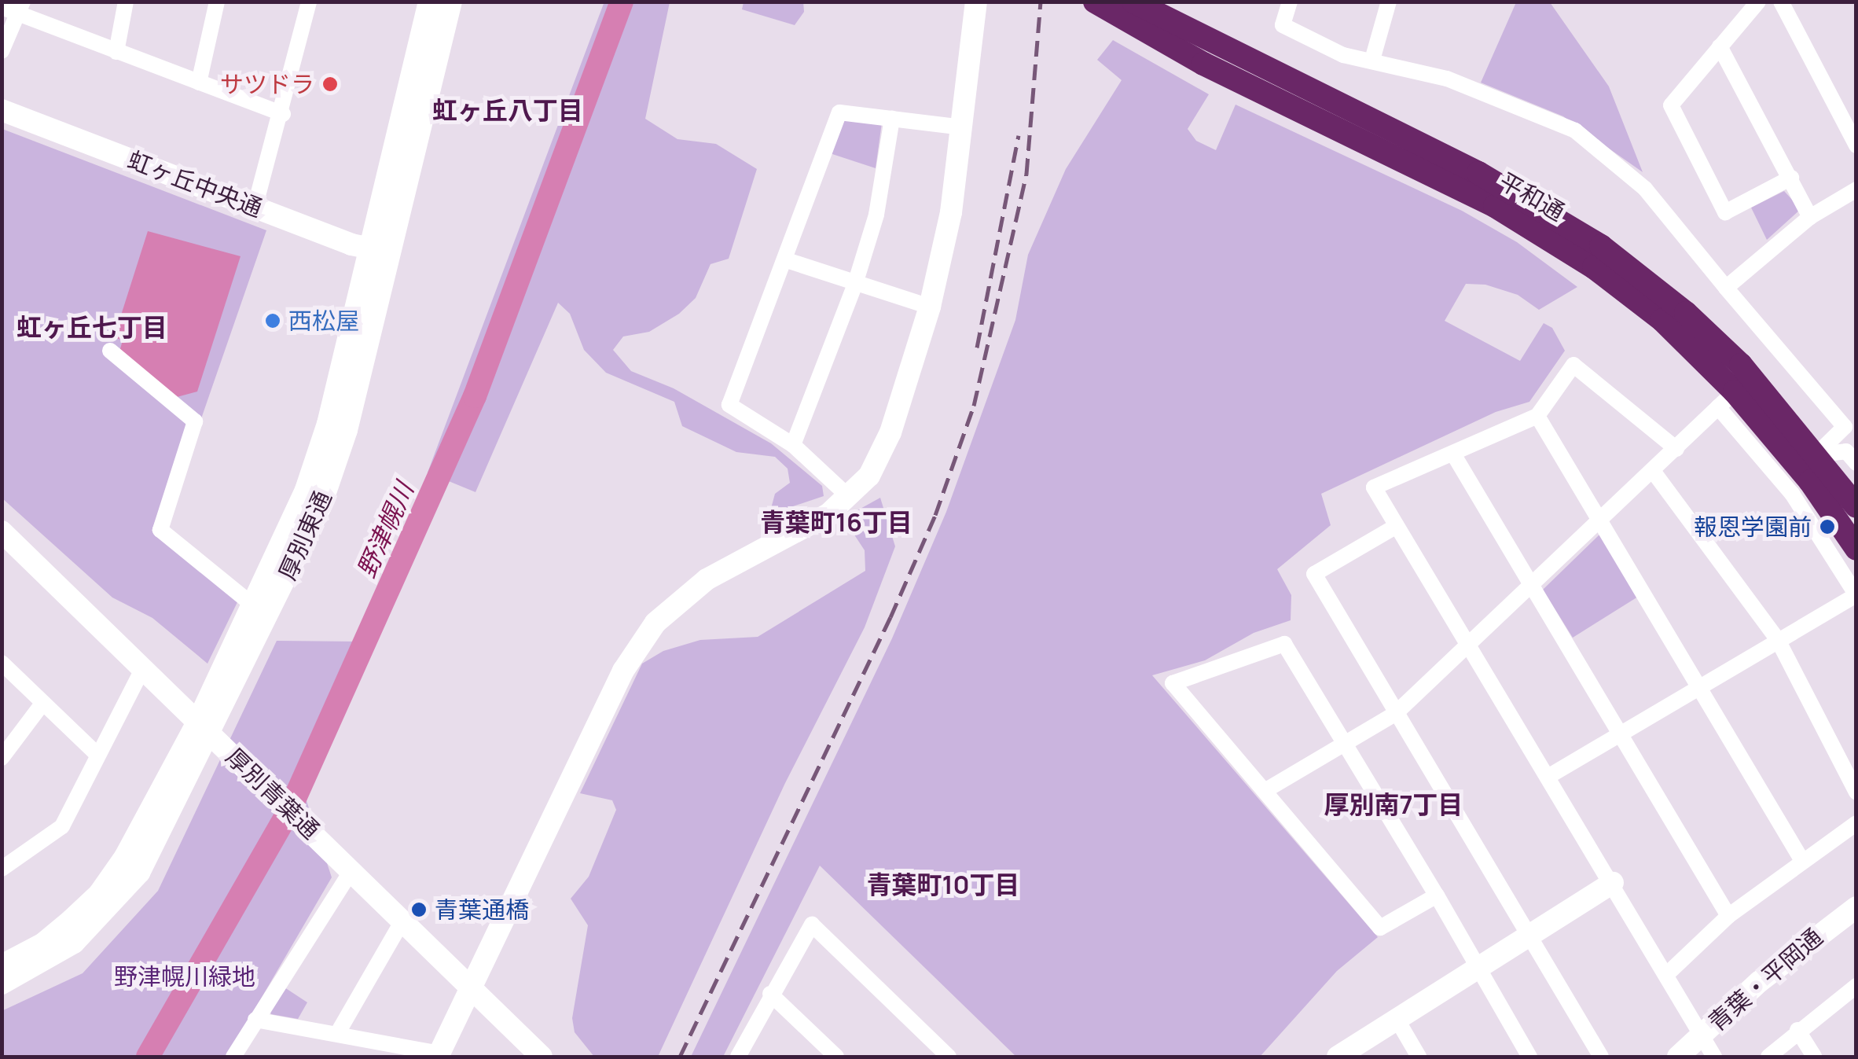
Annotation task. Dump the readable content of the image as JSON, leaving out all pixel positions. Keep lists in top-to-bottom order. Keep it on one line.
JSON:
{"streets":{"highway":["平和通"],"street":["虹ヶ丘中央通","厚別東通","厚別青葉通","青葉・平岡通"]},"crossings":[["虹ヶ丘中央通","厚別東通"],["厚別東通","厚別青葉通"]],"districts":["虹ヶ丘八丁目","虹ヶ丘七丁目","青葉町16丁目","厚別南7丁目","青葉町10丁目"],"water":["野津幌川"],"parks":["野津幌川緑地"],"places":["サツドラ","西松屋","報恩学園前","青葉通橋"]}
